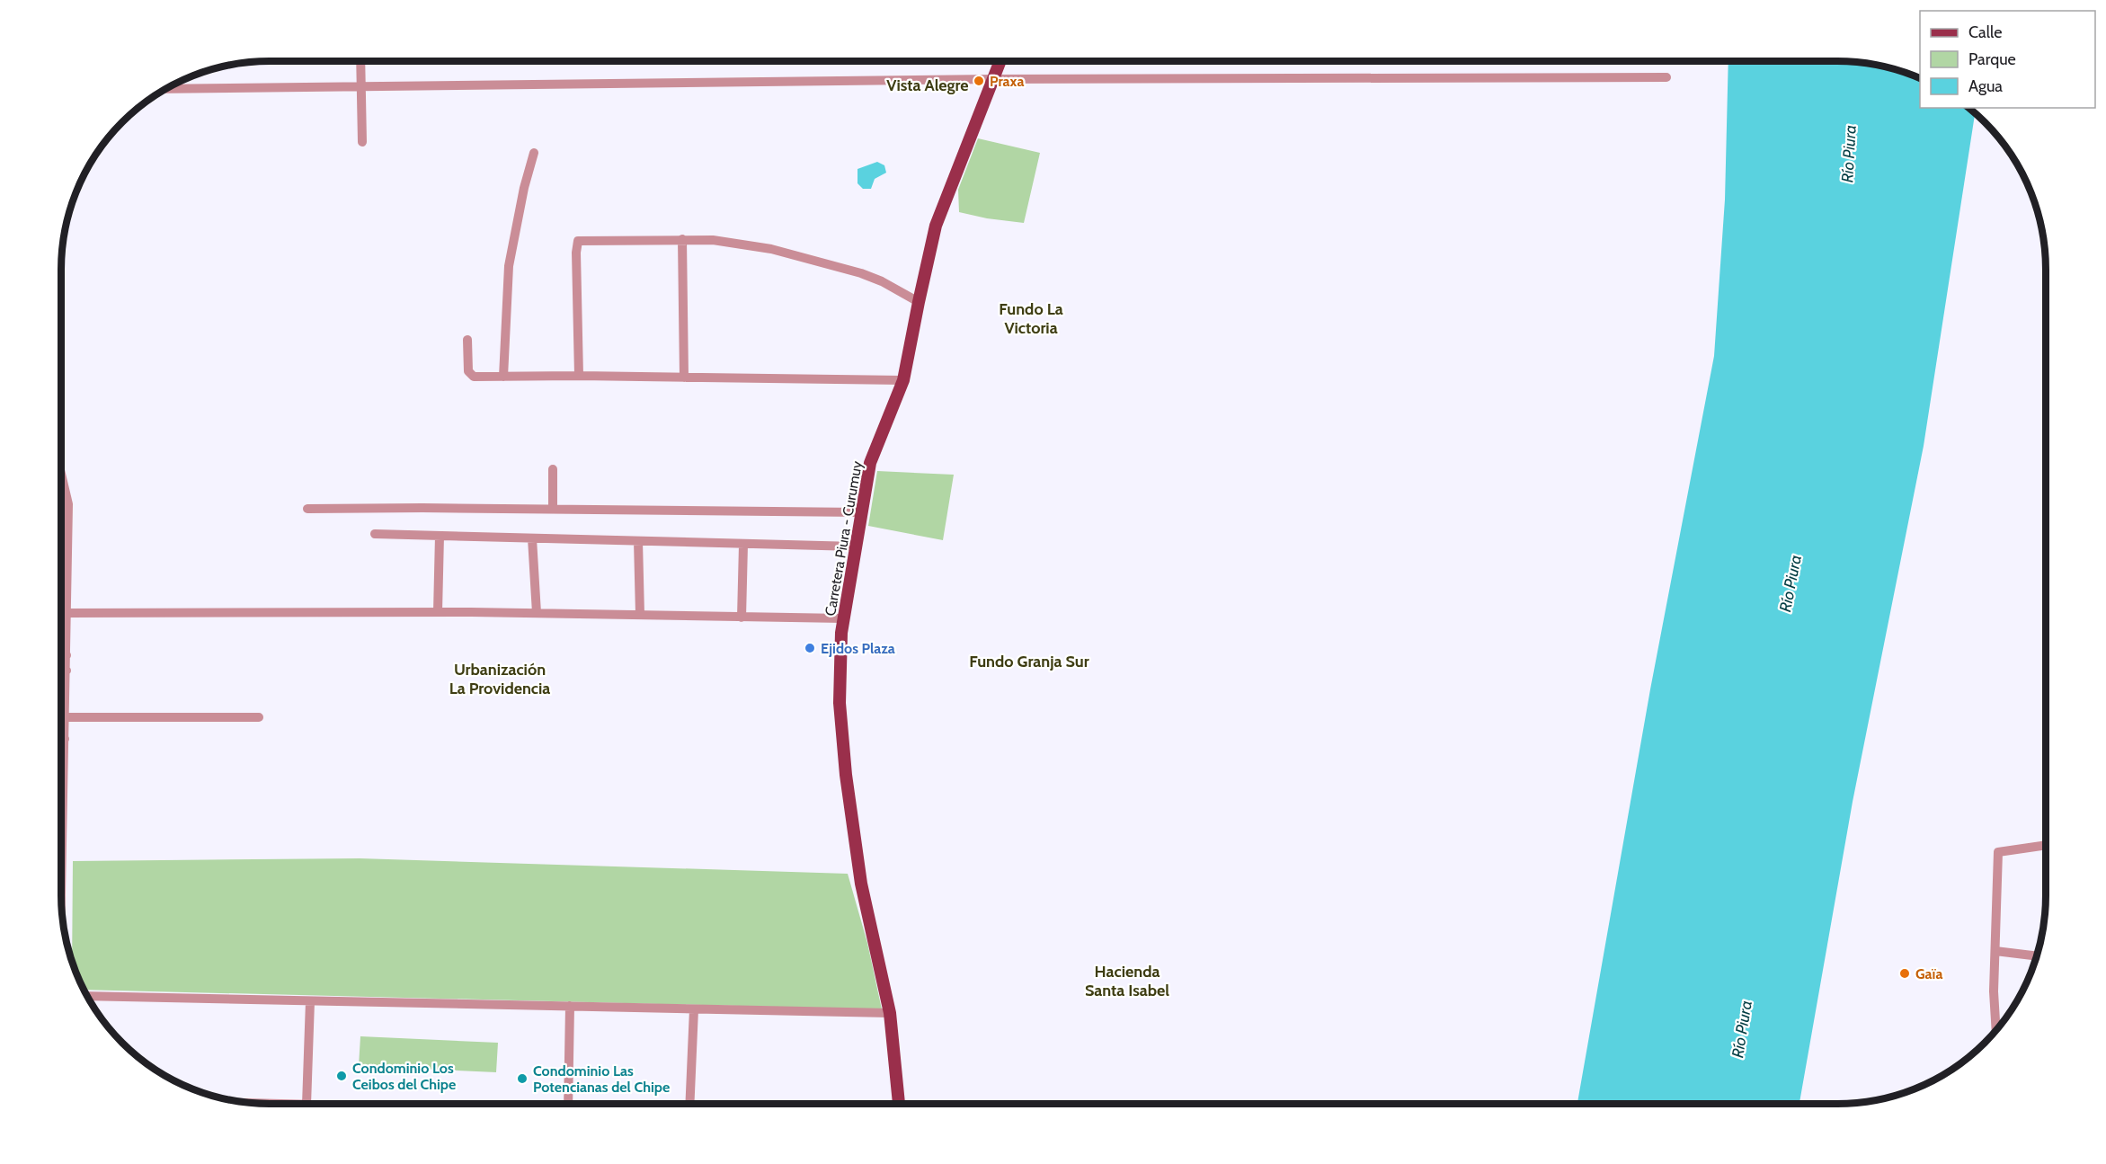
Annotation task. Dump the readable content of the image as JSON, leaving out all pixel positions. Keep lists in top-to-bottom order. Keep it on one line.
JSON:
{"streets":{"main road":["Carretera Piura - Curumuy"]},"districts":["Vista Alegre","Fundo La Victoria","Fundo Granja Sur","Urbanización La Providencia","Hacienda Santa Isabel"],"water":["Río Piura"],"places":["Praxa","Ejidos Plaza","Gaïa","Condominio Los Ceibos del Chipe","Condominio Las Potencianas del Chipe"],"legend":["Calle","Parque","Agua"]}
